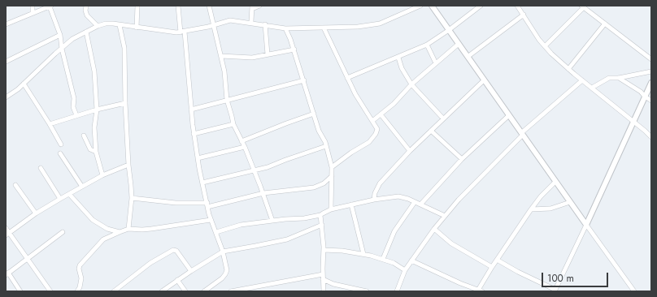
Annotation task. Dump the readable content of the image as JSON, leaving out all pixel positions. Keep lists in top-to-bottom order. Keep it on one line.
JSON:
{"scale_bar":"100 m"}
